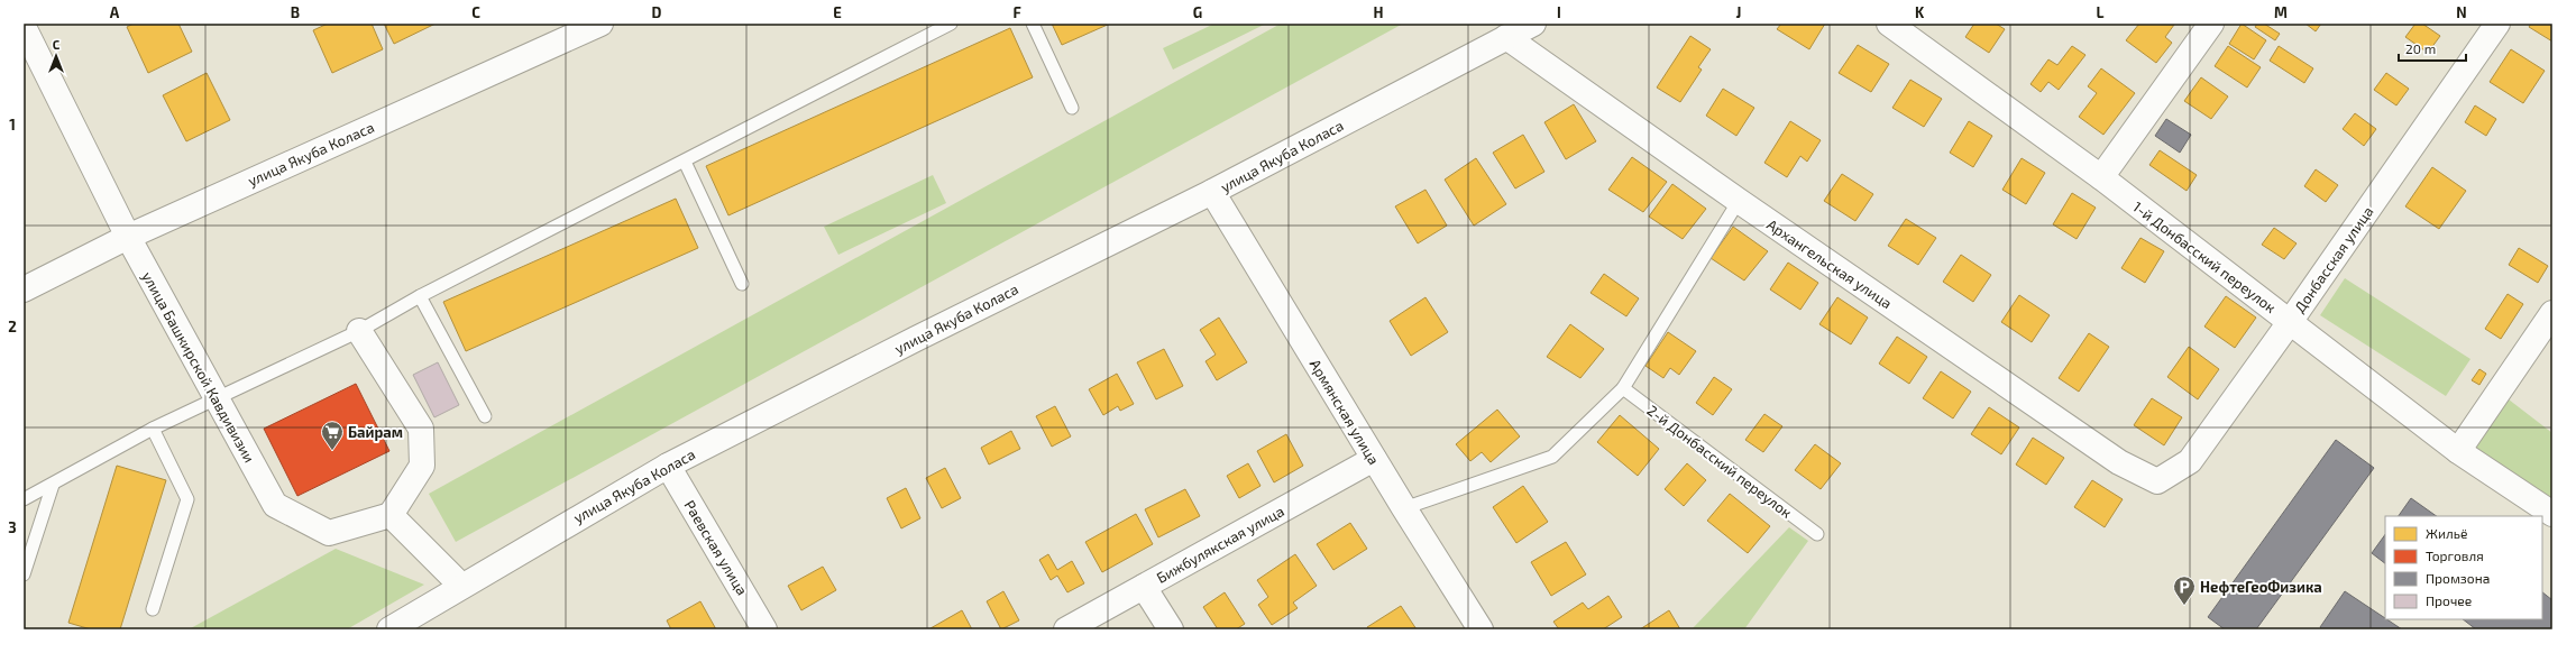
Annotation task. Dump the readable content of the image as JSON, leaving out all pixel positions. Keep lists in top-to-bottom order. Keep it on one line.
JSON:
{"streets":{"street":["улица Якуба Коласа","1-й Донбасский переулок","Донбасская улица","Архангельская улица","улица Башкирской Кавдивизии","Армянская улица","Бижбулякская улица","Раевская улица"],"lane":["2-й Донбасский переулок"]},"crossings":[["улица Якуба Коласа","Архангельская улица"],["улица Якуба Коласа","улица Башкирской Кавдивизии"],["улица Якуба Коласа","Армянская улица"],["улица Якуба Коласа","Раевская улица"],["1-й Донбасский переулок","Донбасская улица"],["Донбасская улица","Архангельская улица"],["Армянская улица","Бижбулякская улица"]],"places":{"supermarket":["Байрам"],"parking":["НефтеГеоФизика"]},"legend":["Жильё","Торговля","Промзона","Прочее"],"scale_bar":"20 m","north":"top","grid":{"columns":["A","B","C","D","E","F","G","H","I","J","K","L","M","N"],"rows":["1","2","3"]}}
